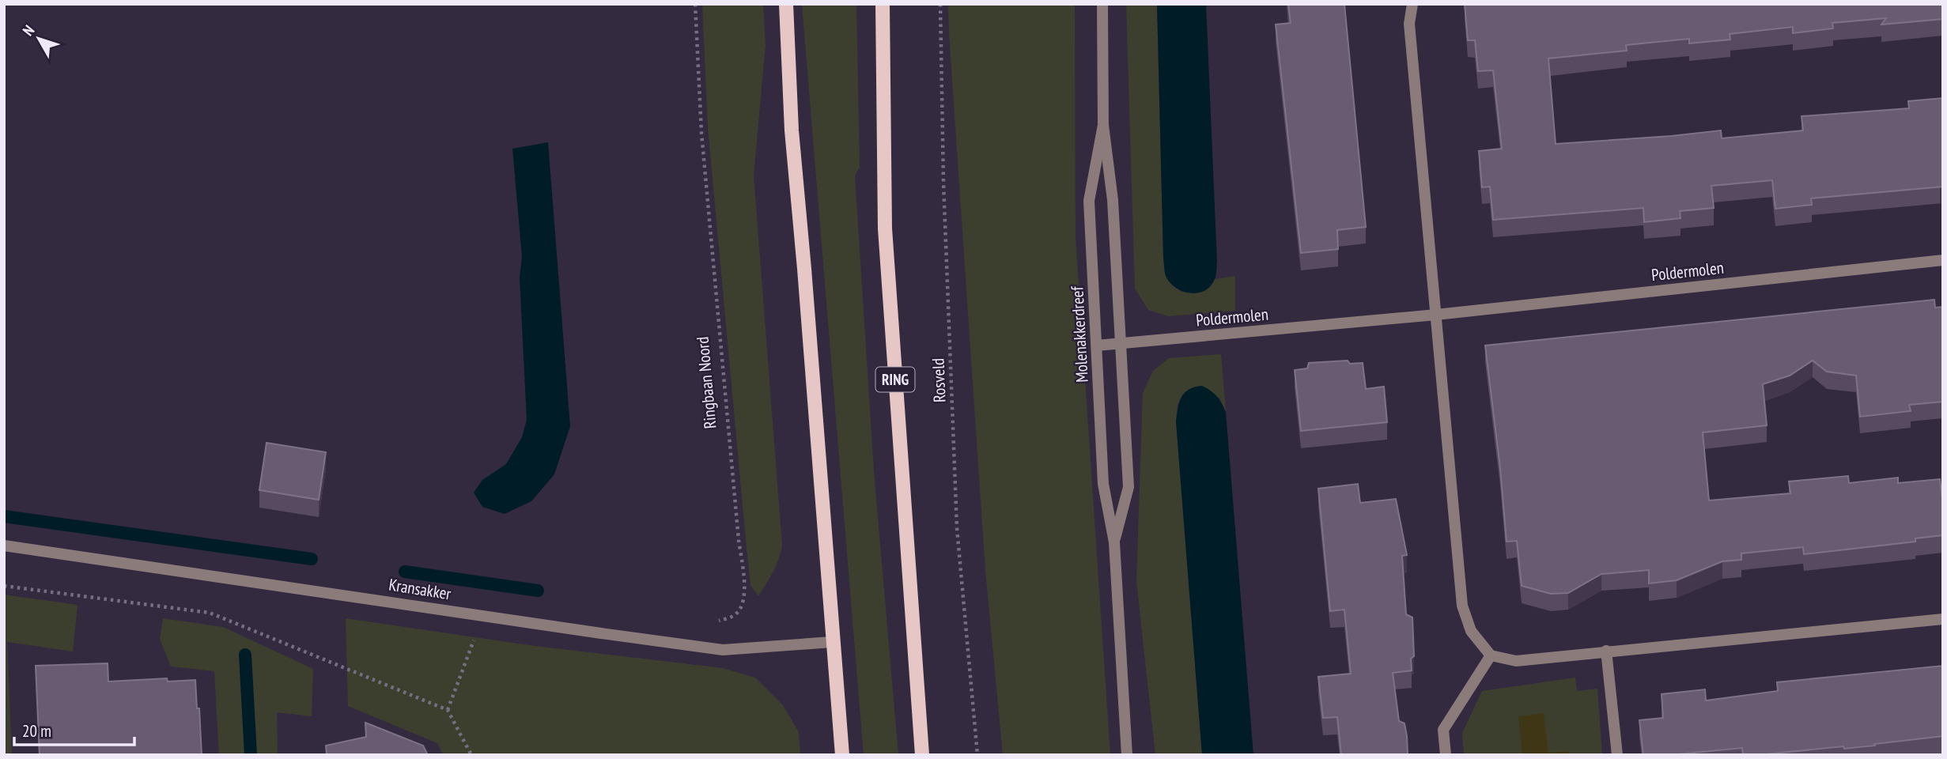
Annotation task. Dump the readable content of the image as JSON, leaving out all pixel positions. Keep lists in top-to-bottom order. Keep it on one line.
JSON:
{"streets":{"main road":["RING"],"street":["Poldermolen","Molenakkerdreef","Kransakker"],"path":["Rosveld","Ringbaan Noord"]},"crossings":[["Poldermolen","Molenakkerdreef"]],"scale_bar":"20 m","north":"top left"}
